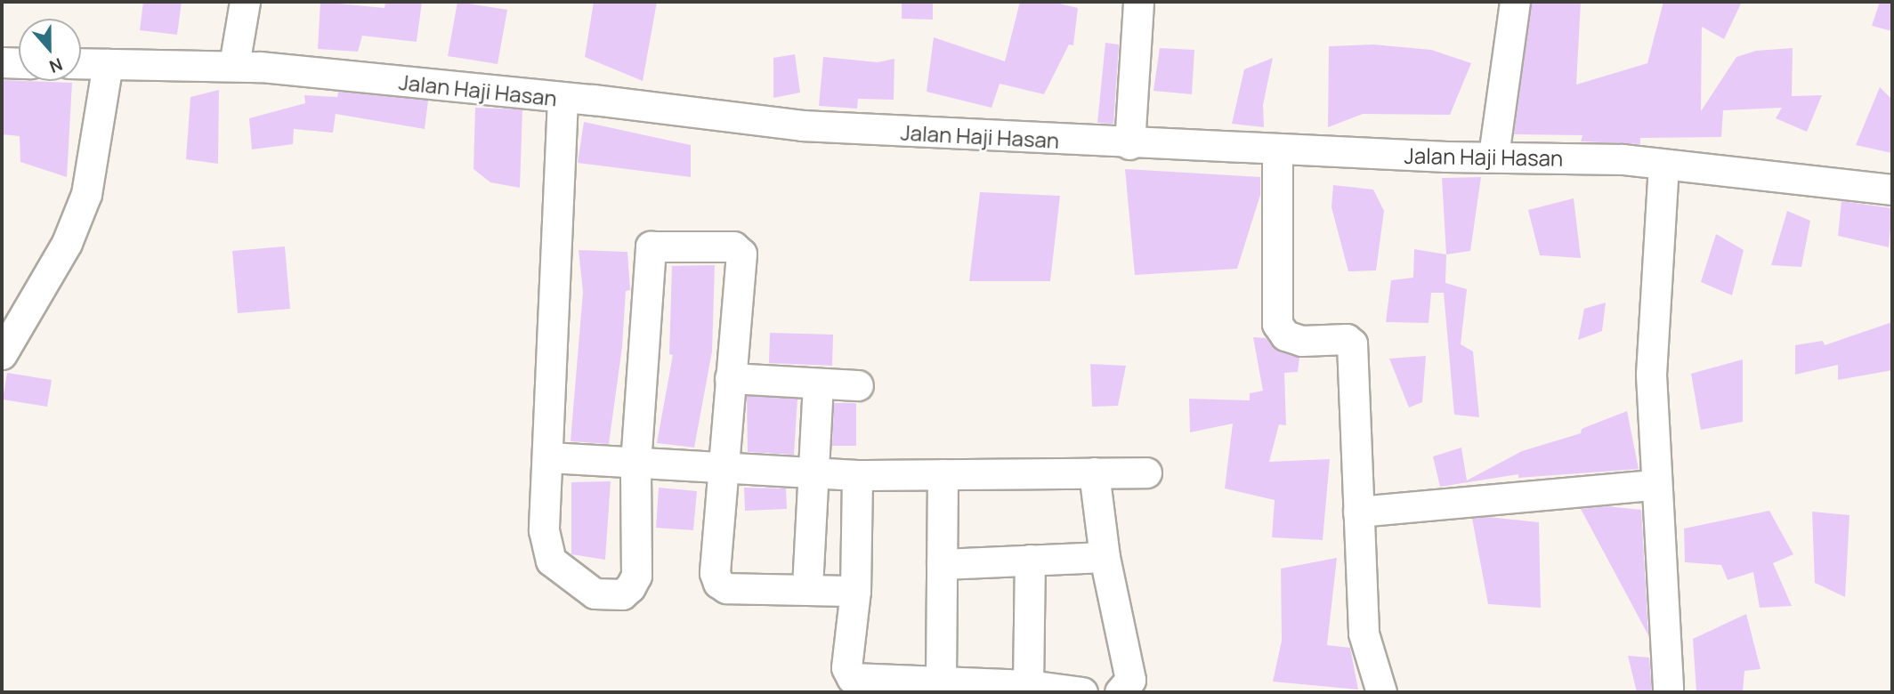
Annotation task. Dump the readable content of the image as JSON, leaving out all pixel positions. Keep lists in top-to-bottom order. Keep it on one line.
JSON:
{"streets":{"street":["Jalan Haji Hasan"]},"north":"bottom"}
